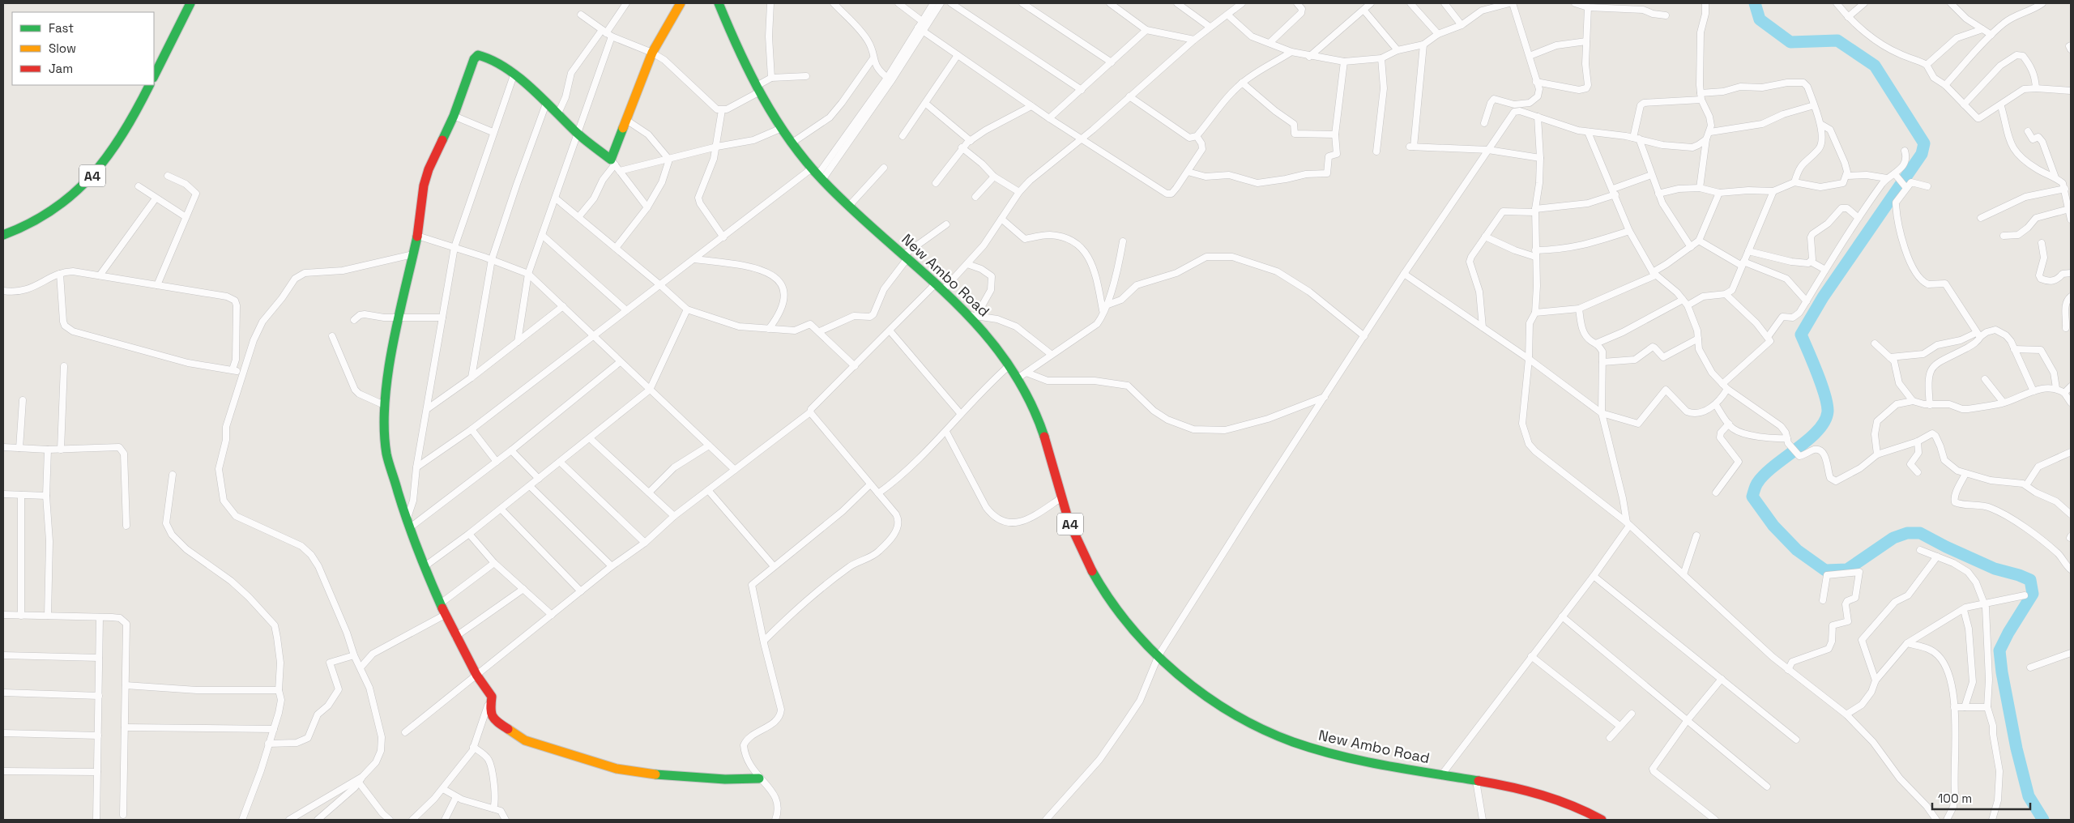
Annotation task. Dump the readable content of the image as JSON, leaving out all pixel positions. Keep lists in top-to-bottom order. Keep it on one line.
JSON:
{"streets":{"main road":["A4","New Ambo Road"]},"legend":["Fast","Slow","Jam"],"scale_bar":"100 m"}
